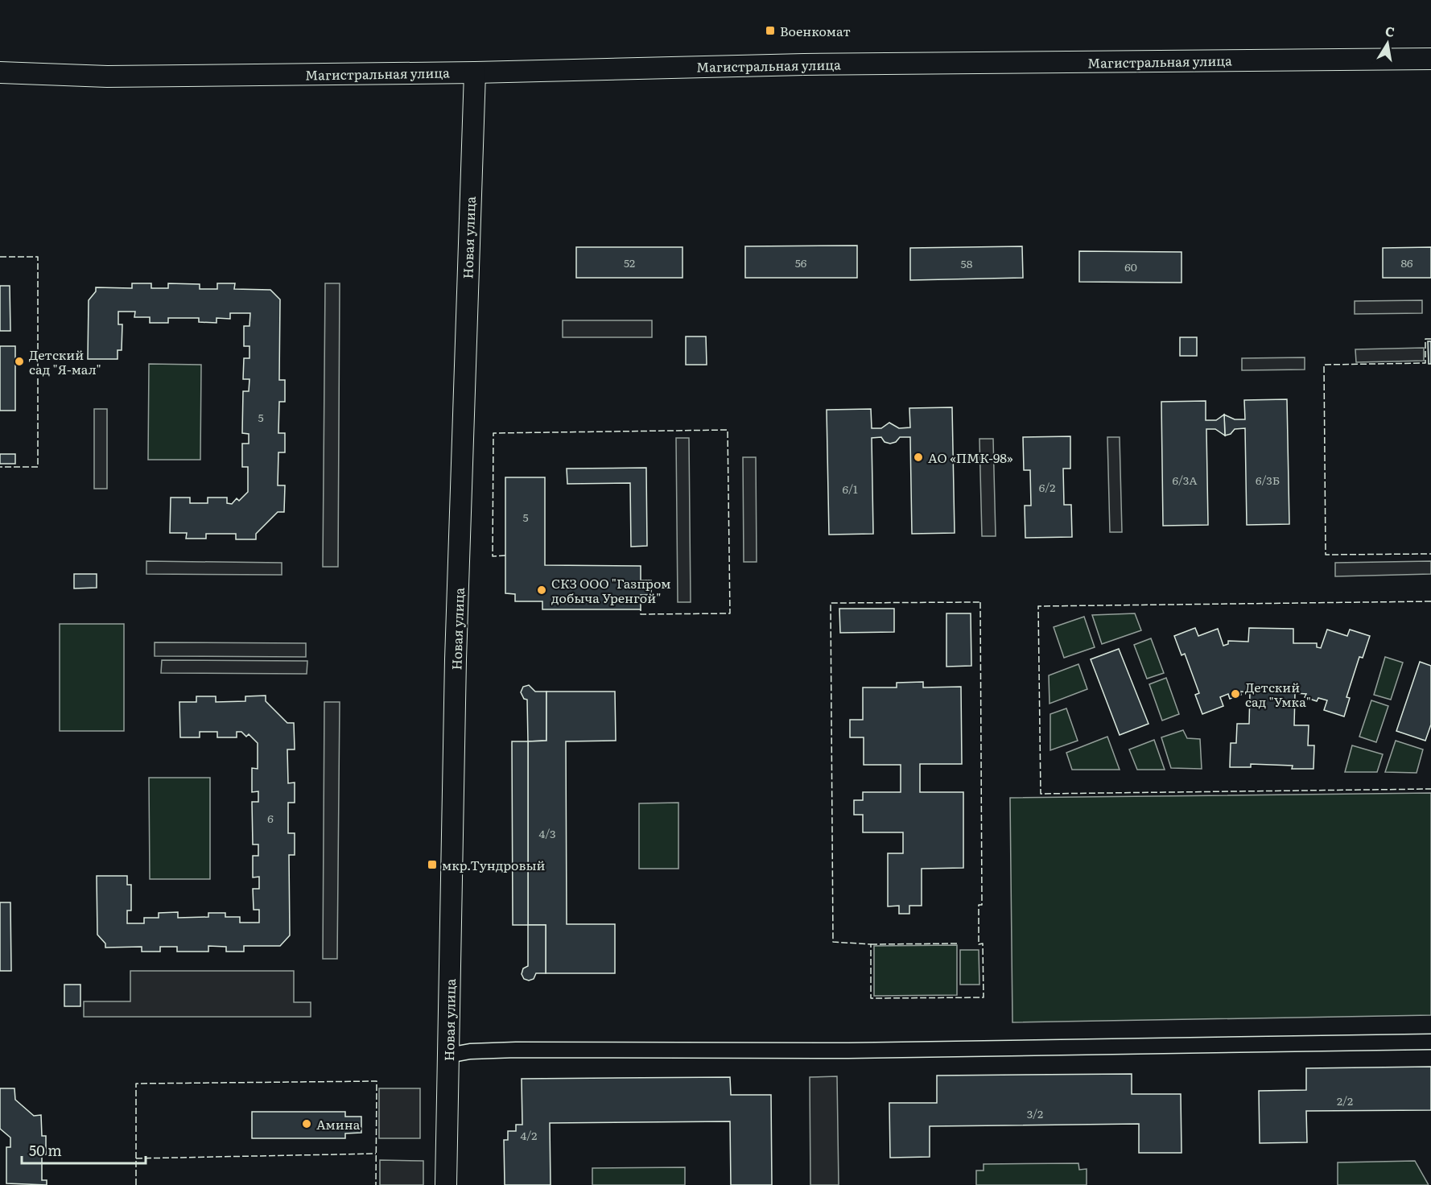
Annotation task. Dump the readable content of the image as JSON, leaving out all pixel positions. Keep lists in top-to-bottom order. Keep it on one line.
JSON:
{"streets":{"main road":["Магистральная улица","Новая улица"]},"crossings":[["Магистральная улица","Новая улица"]],"places":{"transit":["Военкомат","мкр.Тундровый"],"other":["Детский сад \"Я-мал\"","АО «ПМК-98»","СКЗ ООО \"Газпром добыча Уренгой\"","Детский сад \"Умка\"","Амина"]},"house_numbers":["52","56","86","58","60","5","6/3А","6/3Б","6/2","6/1","5","6","4/3","2/2","3/2","4/2"],"scale_bar":"50 m","north":"top"}
